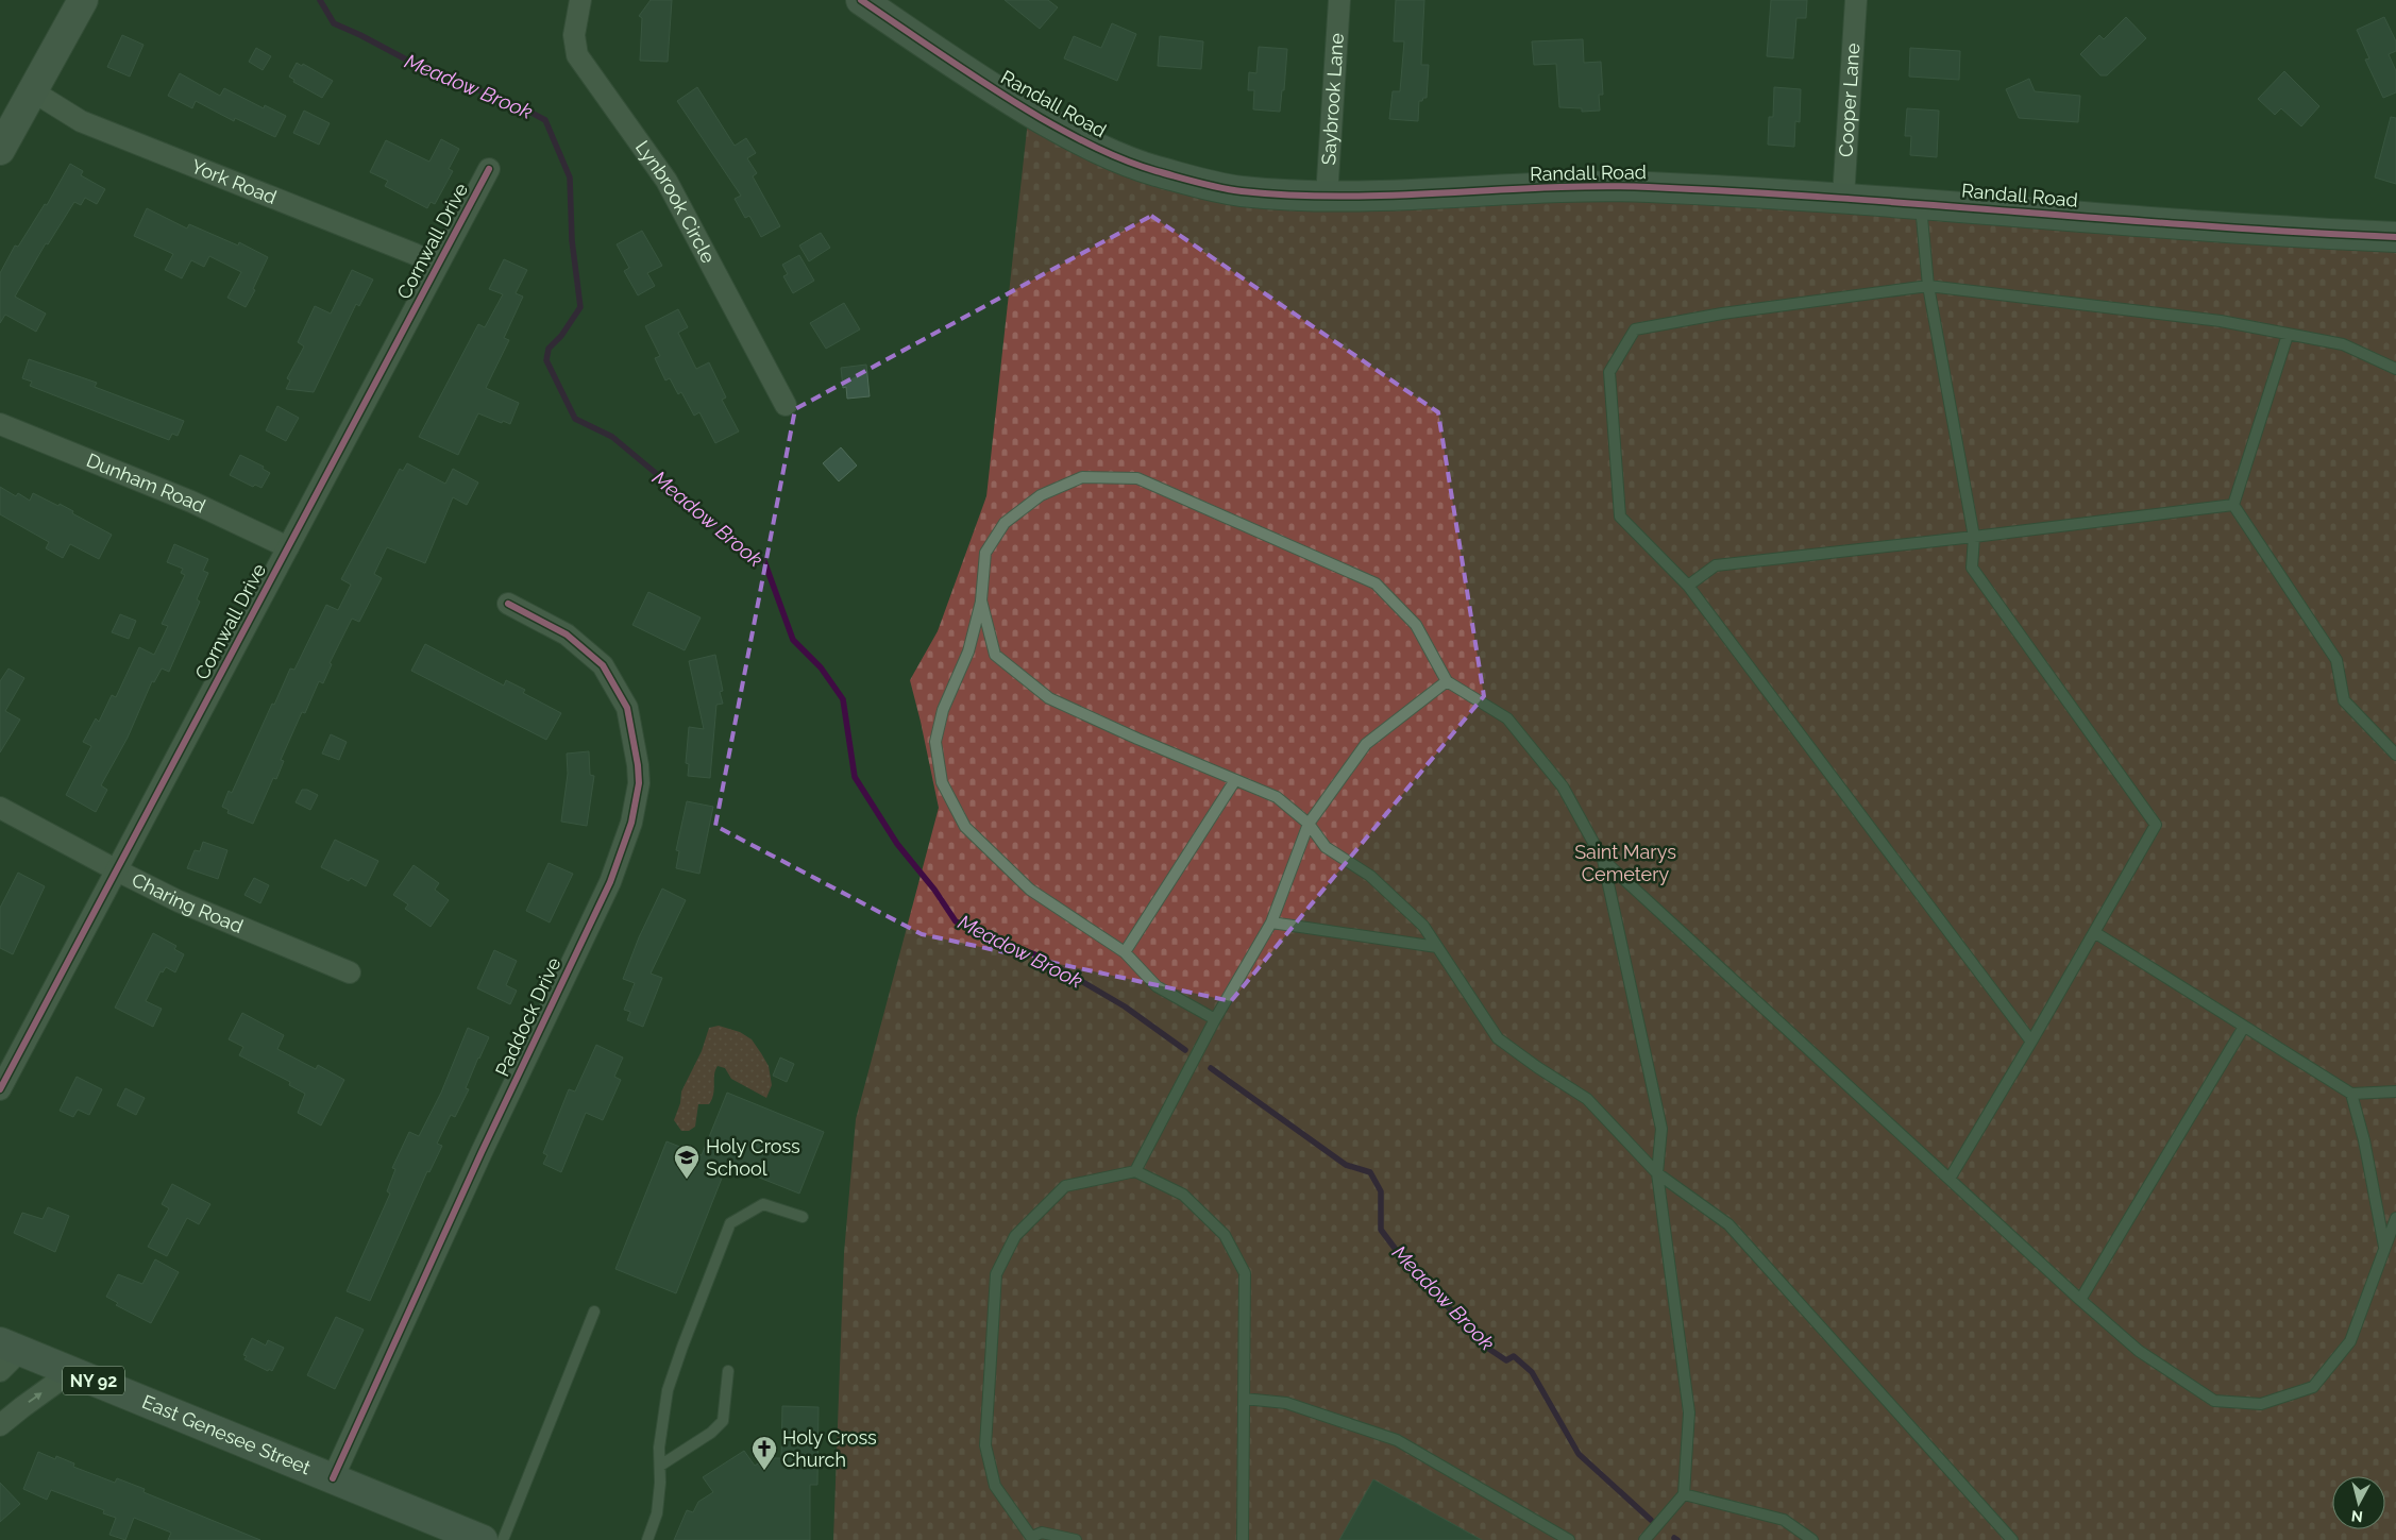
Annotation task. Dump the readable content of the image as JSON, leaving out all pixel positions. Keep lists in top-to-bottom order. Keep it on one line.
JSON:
{"streets":{"main road":["NY 92","East Genesee Street"],"street":["Saybrook Lane","Cooper Lane","Randall Road","York Road","Lynbrook Circle","Cornwall Drive","Dunham Road","Charing Road","Paddock Drive"]},"crossings":[["Saybrook Lane","Randall Road"],["Cooper Lane","Randall Road"],["York Road","Cornwall Drive"],["Cornwall Drive","Dunham Road"],["Cornwall Drive","Charing Road"],["Paddock Drive","East Genesee Street"]],"water":["Meadow Brook"],"parks":["Saint Marys Cemetery"],"places":{"school or university":["Holy Cross School"],"church":["Holy Cross Church"]},"north":"bottom"}
